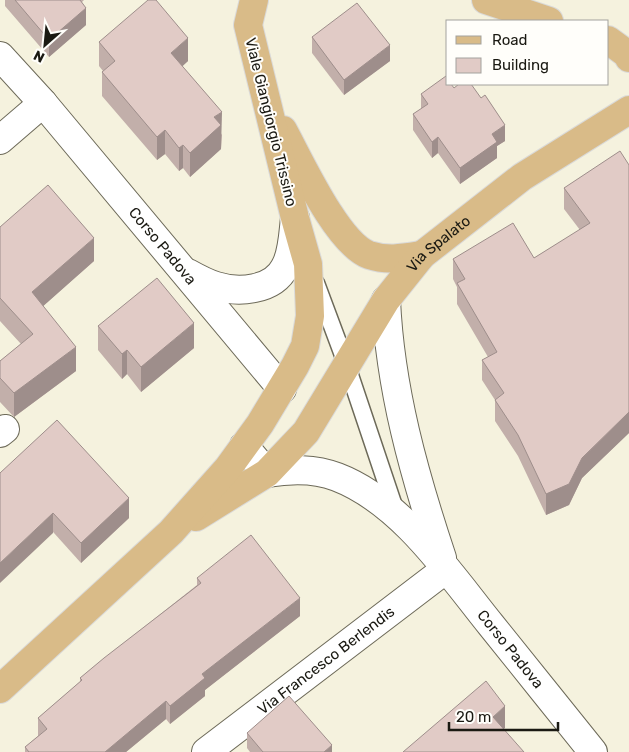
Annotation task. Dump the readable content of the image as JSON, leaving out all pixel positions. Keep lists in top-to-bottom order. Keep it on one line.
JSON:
{"streets":{"main road":["Viale Giangiorgio Trissino","Via Spalato"],"street":["Corso Padova","Via Francesco Berlendis"]},"crossings":[["Viale Giangiorgio Trissino","Via Spalato"],["Viale Giangiorgio Trissino","Corso Padova"],["Via Spalato","Corso Padova"],["Corso Padova","Via Francesco Berlendis"]],"legend":["Road","Building"],"scale_bar":"20 m","north":"bottom left"}
